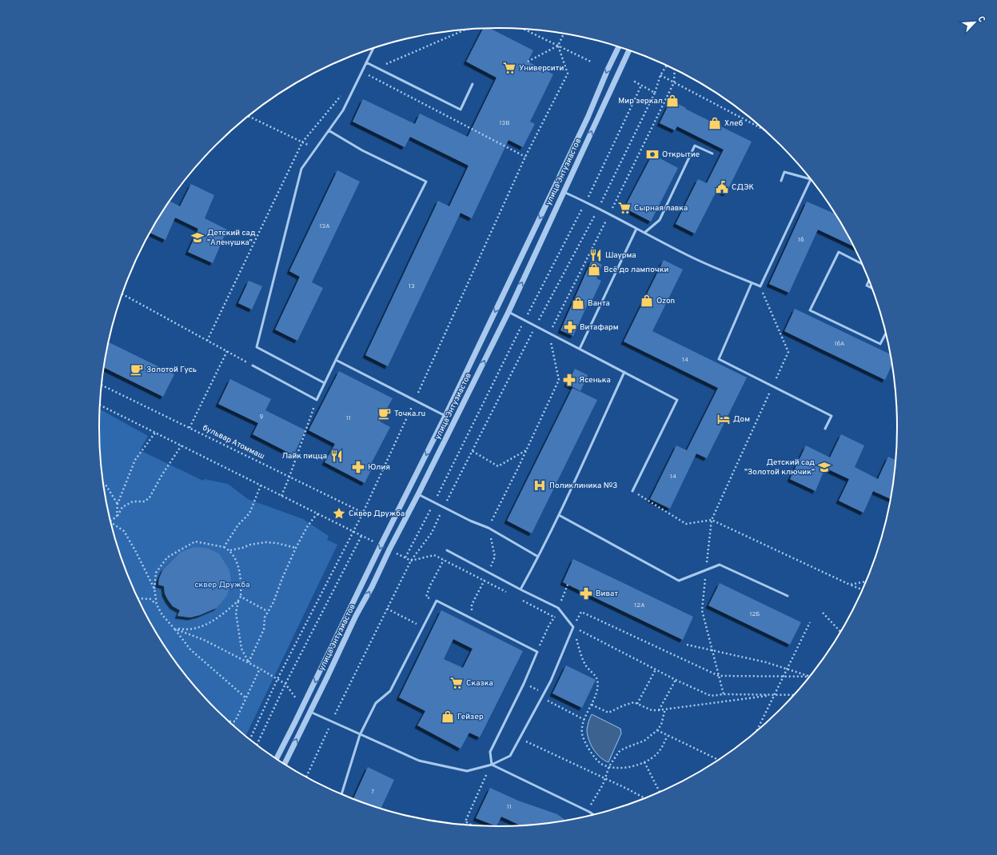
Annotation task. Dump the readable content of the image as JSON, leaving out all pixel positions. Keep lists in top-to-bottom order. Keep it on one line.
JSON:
{"streets":{"street":["улица Энтузиастов"],"path":["бульвар Атоммаш"]},"parks":["сквер Дружба"],"places":{"supermarket":["Университи","Сырная лавка","Сказка"],"shop":["Мир зеркал","Хлеб","Всё до лампочки","Ozon","Ванта","Гейзер"],"bank":["Открытие"],"public building":["СДЭК"],"school or university":["Детский сад \"Аленушка\"","Детский сад \"Золотой ключик\""],"restaurant":["Шаурма","Лайк пицца"],"pharmacy":["Витафарм","Ясенька","Юлия","Виват"],"cafe":["Золотой Гусь","Точка.ru"],"hotel":["Дом"],"hospital":["Поликлиника №3"],"place":["Сквер Дружба"]},"house_numbers":["13В","13А","16","13","16А","14","9","11","14","12А","12Б","7","11"],"north":"top right"}
